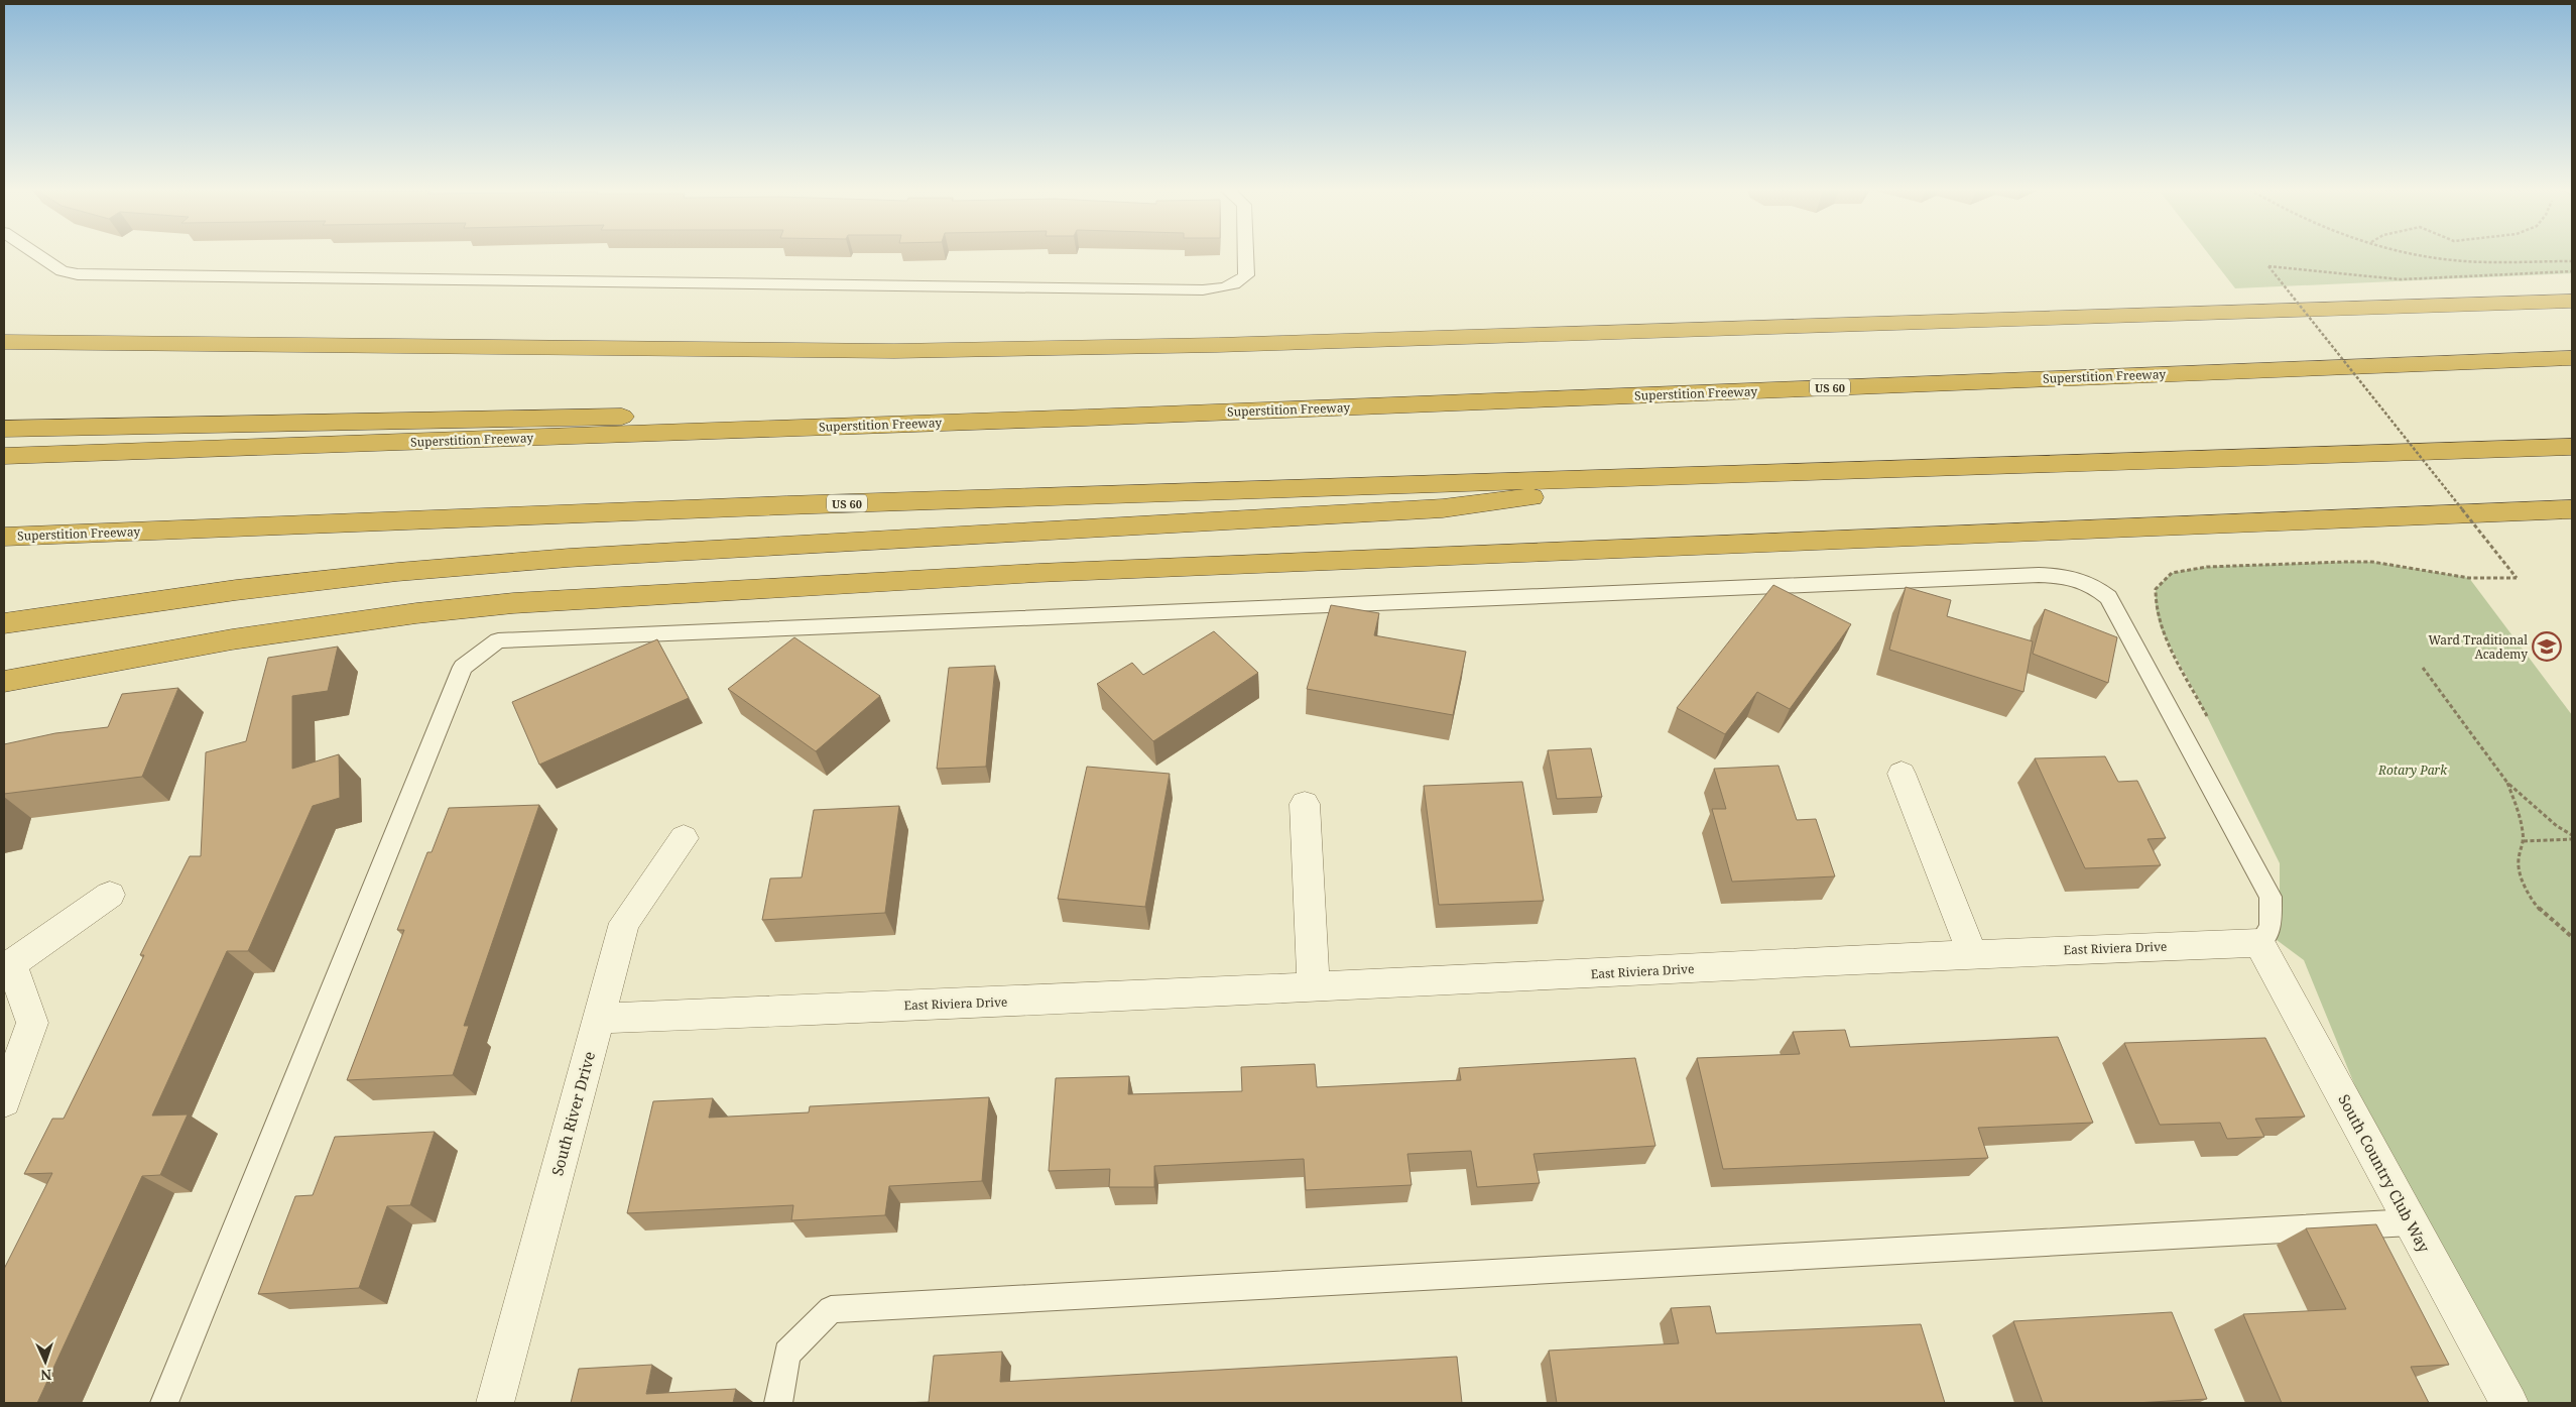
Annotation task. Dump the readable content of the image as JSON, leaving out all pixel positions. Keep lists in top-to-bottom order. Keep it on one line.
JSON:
{"streets":{"highway":["Superstition Freeway","US 60"],"street":["East Riviera Drive","South River Drive","South Country Club Way"]},"crossings":[["East Riviera Drive","South River Drive"],["East Riviera Drive","South Country Club Way"]],"parks":["Rotary Park"],"places":{"school or university":["Ward Traditional Academy"]},"north":"bottom"}
